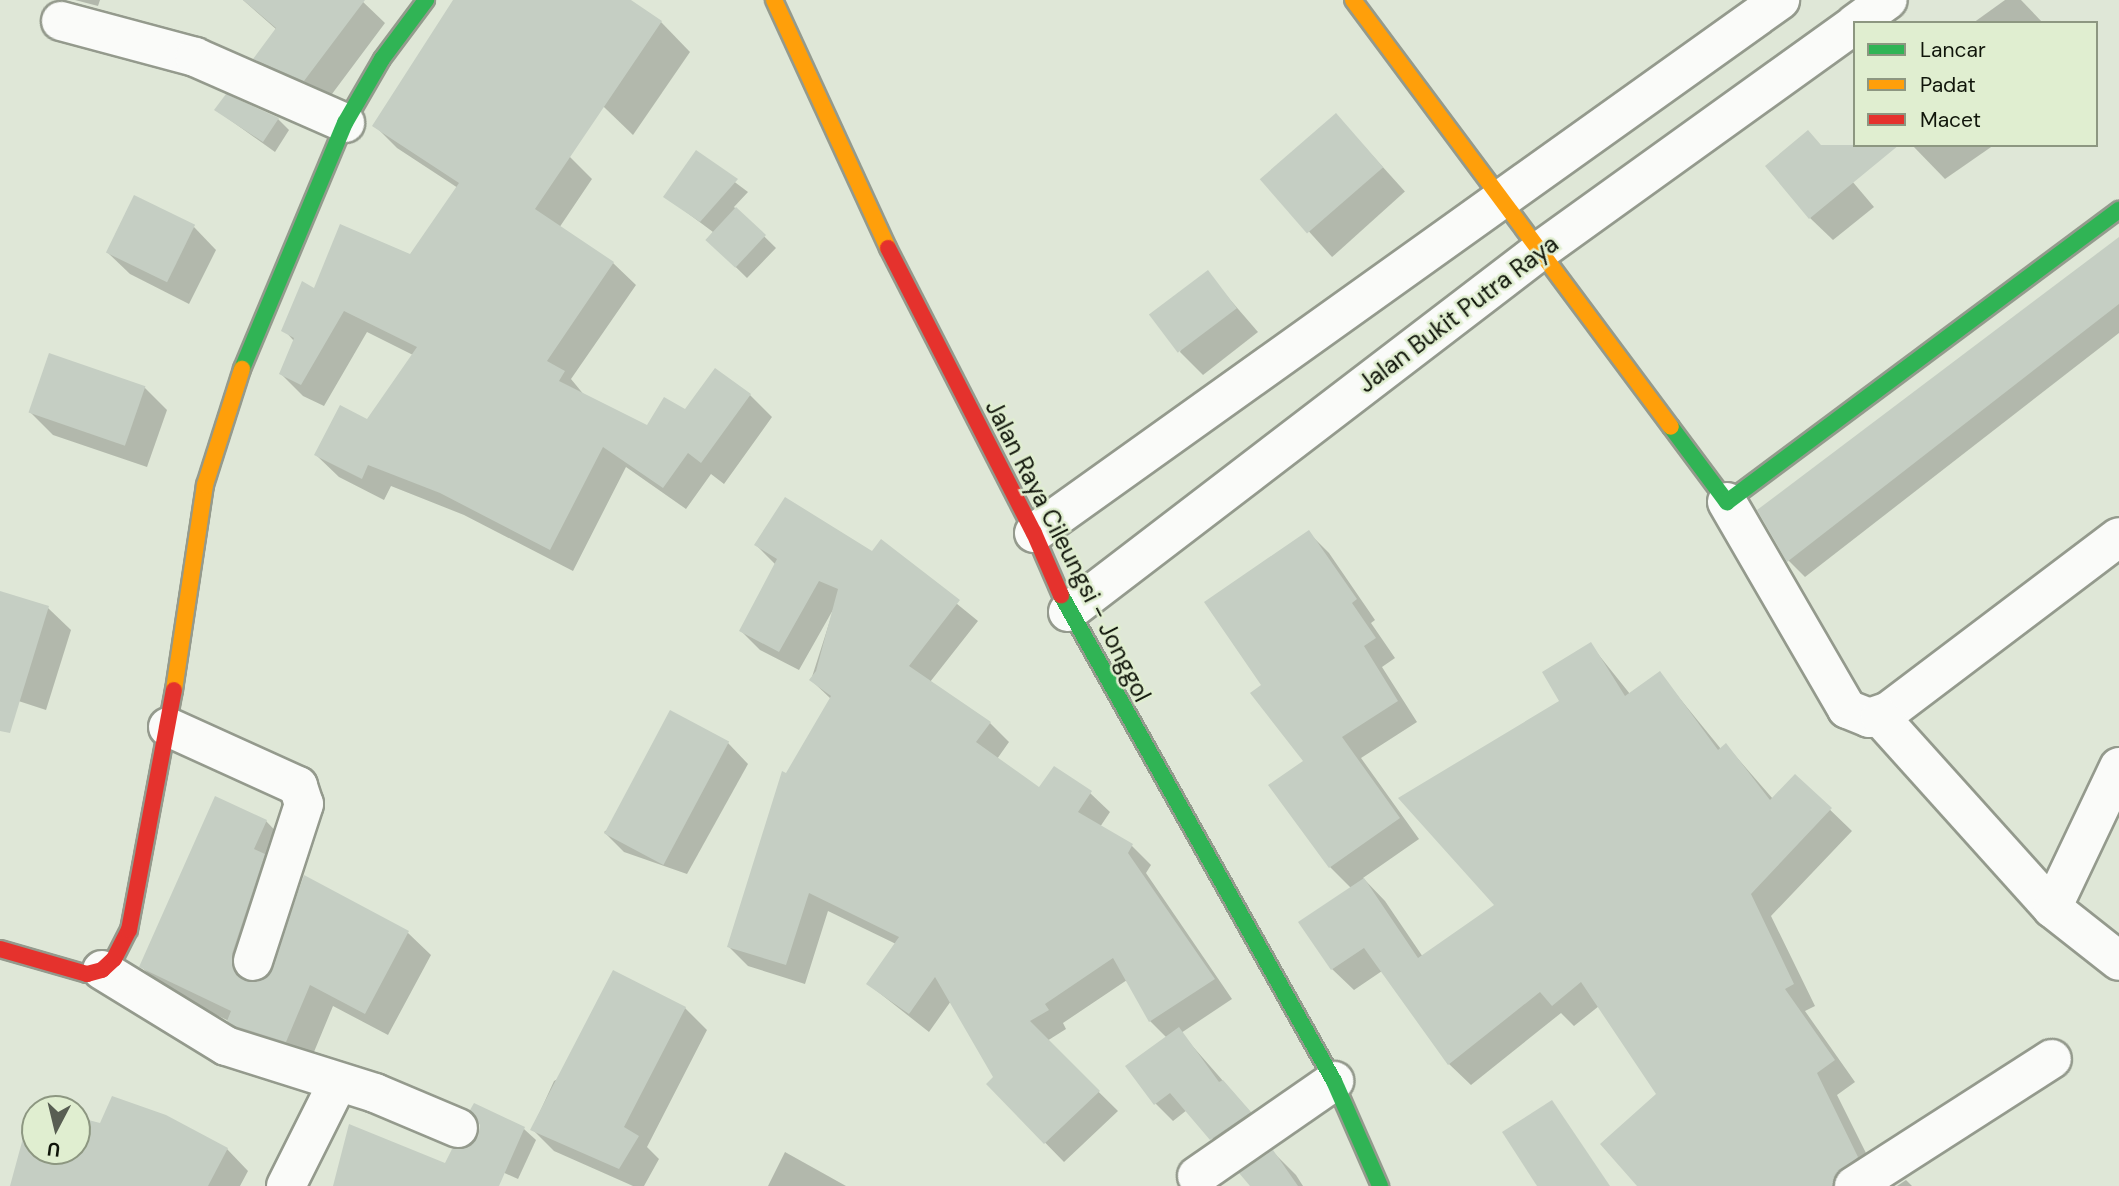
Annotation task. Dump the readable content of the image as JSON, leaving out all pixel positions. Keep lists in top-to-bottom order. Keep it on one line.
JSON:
{"streets":{"street":["Jalan Bukit Putra Raya","Jalan Raya Cileungsi - Jonggol"]},"crossings":[["Jalan Bukit Putra Raya","Jalan Raya Cileungsi - Jonggol"]],"legend":["Lancar","Padat","Macet"],"north":"bottom"}
